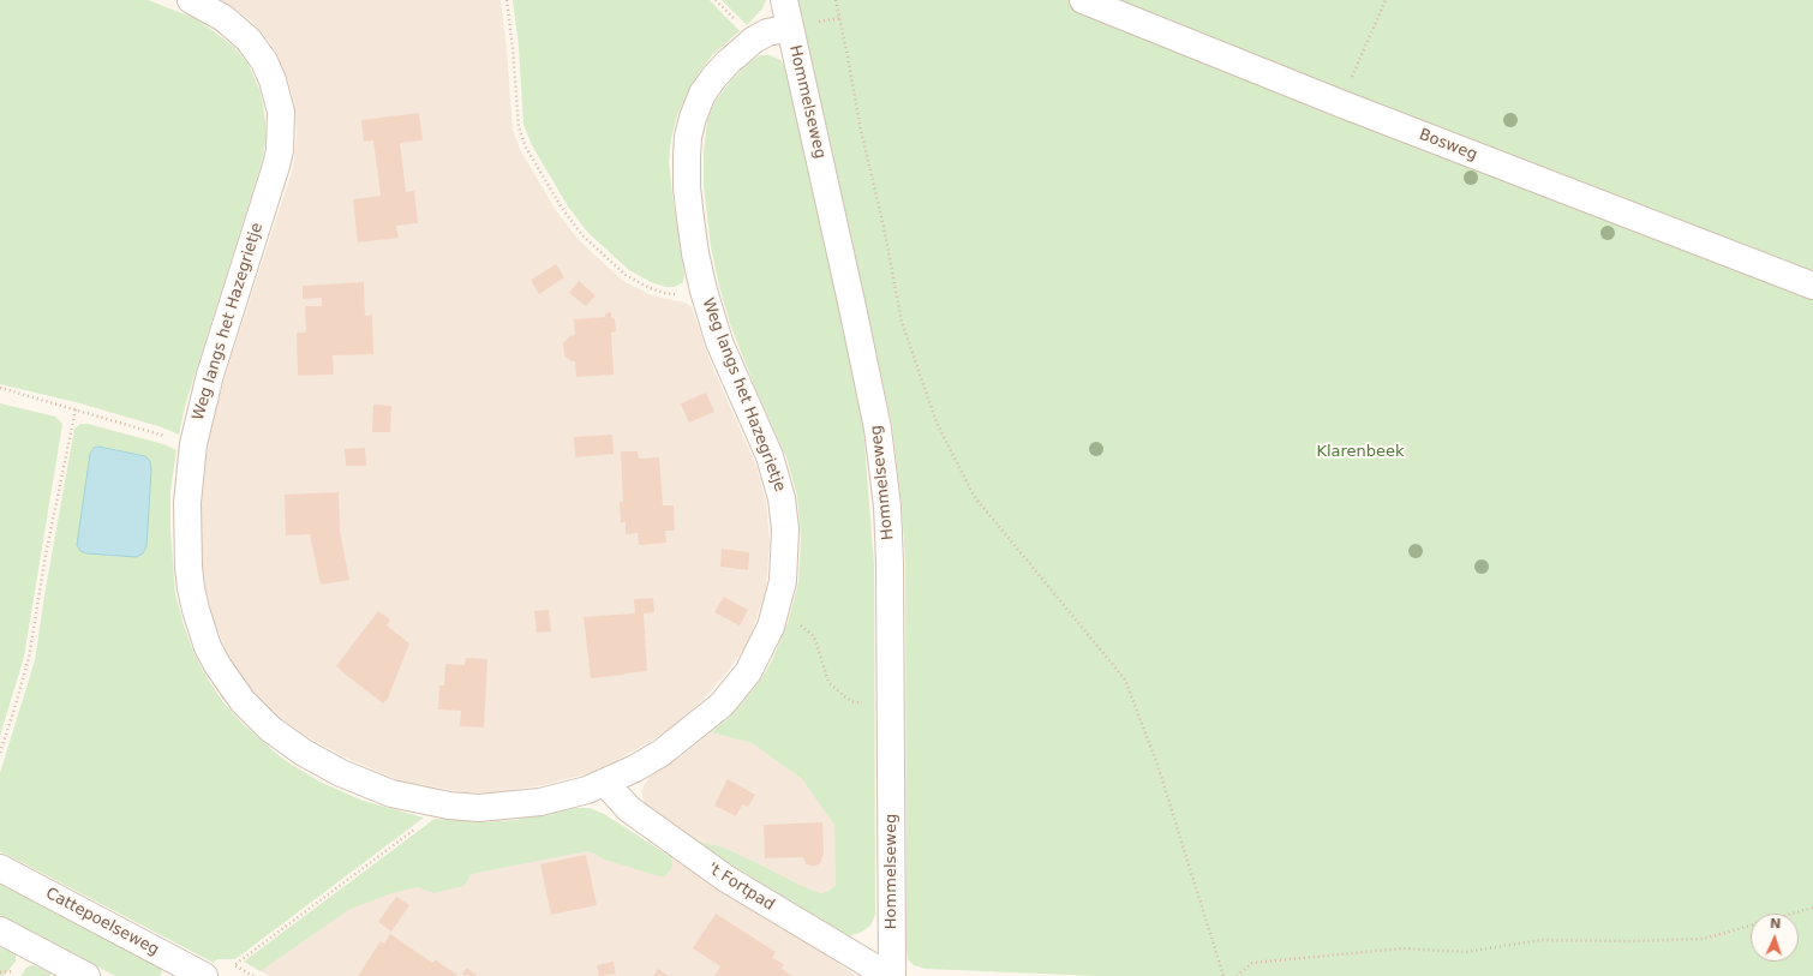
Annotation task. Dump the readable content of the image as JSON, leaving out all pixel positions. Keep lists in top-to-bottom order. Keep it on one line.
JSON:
{"streets":{"street":["Hommelseweg","Bosweg","Weg langs het Hazegrietje","'t Fortpad","Cattepoelseweg"]},"crossings":[["Hommelseweg","Weg langs het Hazegrietje"],["Hommelseweg","'t Fortpad"],["Weg langs het Hazegrietje","'t Fortpad"]],"parks":["Klarenbeek"],"north":"top"}
